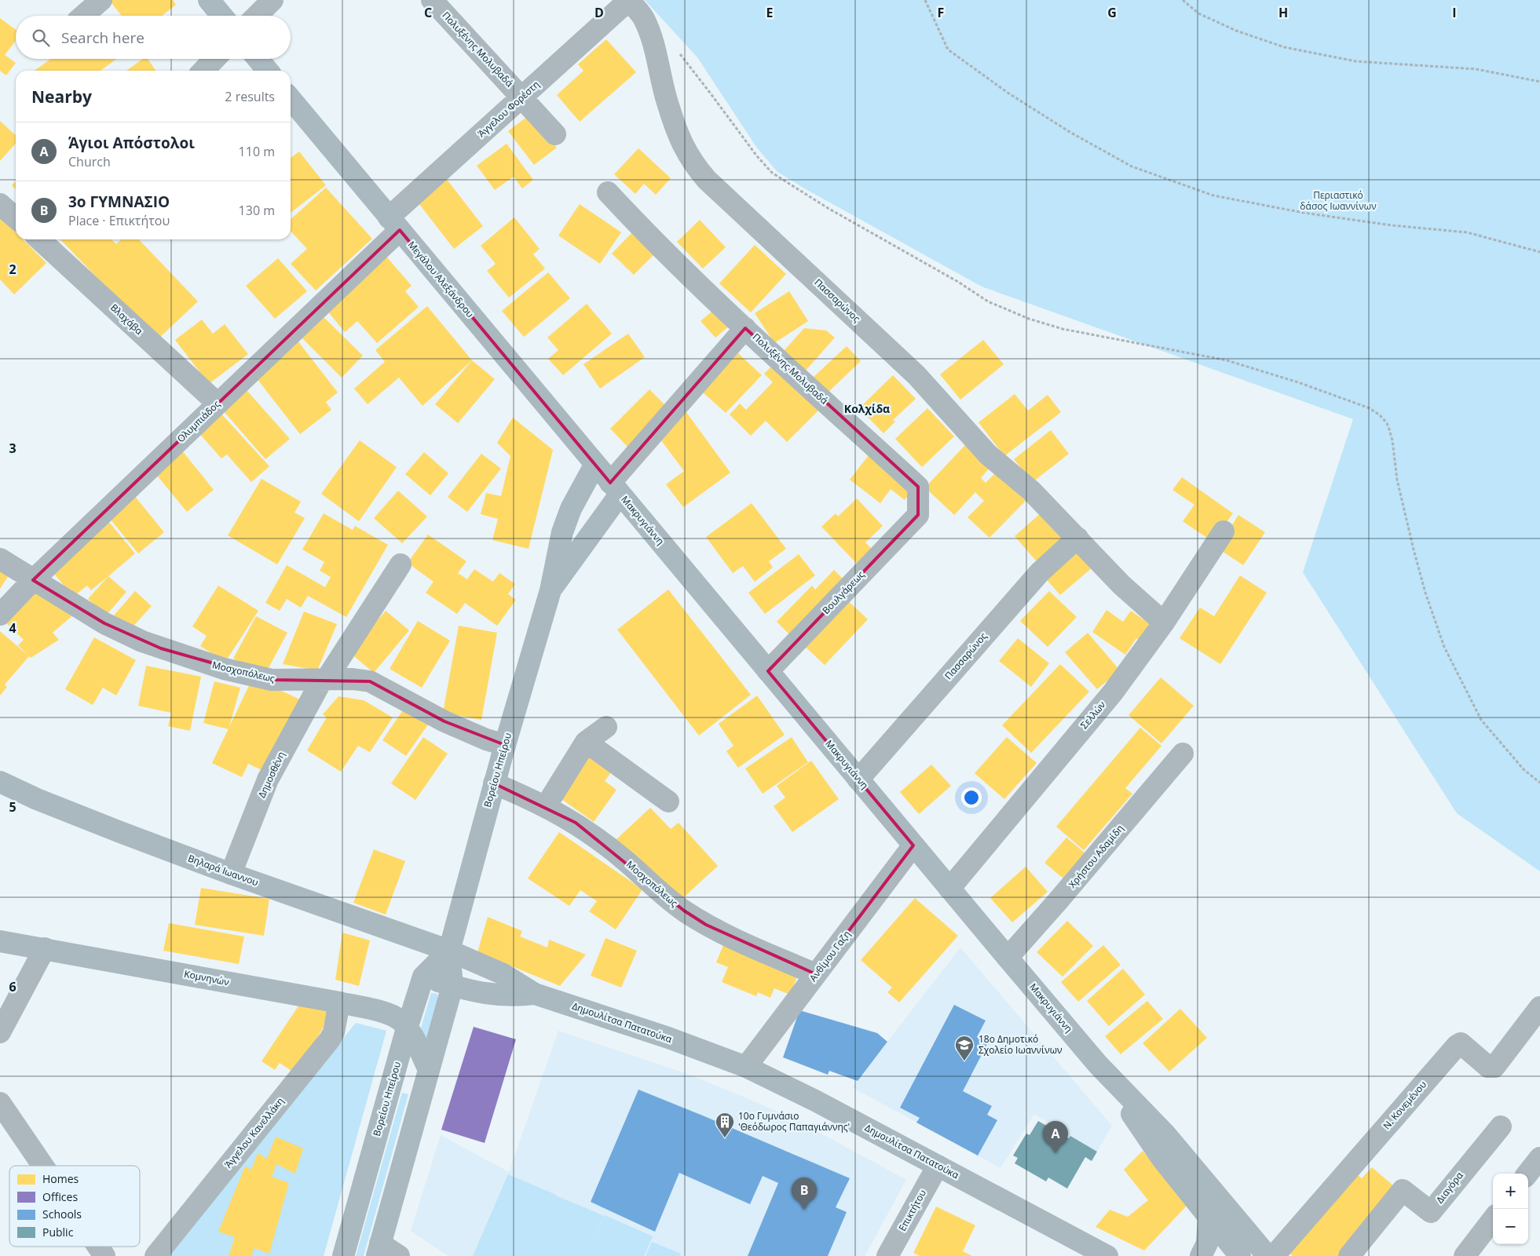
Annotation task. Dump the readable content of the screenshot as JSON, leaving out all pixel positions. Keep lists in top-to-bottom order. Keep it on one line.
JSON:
{"streets":{"main road":["Μεγάλου Αλεξάνδρου","Μακρυγιάννη","Βορείου Ηπείρου","Βηλαρά Ιωαννου","Κομνηνών","Δημουλίτσα Πατατούκα"],"street":["Πολυξένης Μολυβαδά","Άγγελου Φορέστη","Πασσαρώνος","Βλαχάβα","Ολυμπιάδος","Βουλγάρεως","Μοσχοπόλεως","Σελλών","Δημοσθένη","Χρήστου Αδαμίδη","Ανθίμου Γαζη","Ν. Κονεμένου","Άγγελου Κανελλάκη","Διαγόρα","Επικτήτου"]},"crossings":[["Πολυξένης Μολυβαδά","Άγγελου Φορέστη"],["Πολυξένης Μολυβαδά","Μακρυγιάννη"],["Πολυξένης Μολυβαδά","Βουλγάρεως"],["Πολυξένης Μολυβαδά","Βορείου Ηπείρου"],["Άγγελου Φορέστη","Μεγάλου Αλεξάνδρου"],["Άγγελου Φορέστη","Πασσαρώνος"],["Άγγελου Φορέστη","Ολυμπιάδος"],["Μεγάλου Αλεξάνδρου","Ολυμπιάδος"],["Μεγάλου Αλεξάνδρου","Μακρυγιάννη"],["Μεγάλου Αλεξάνδρου","Βορείου Ηπείρου"],["Πασσαρώνος","Μακρυγιάννη"],["Πασσαρώνος","Σελλών"],["Βλαχάβα","Ολυμπιάδος"],["Ολυμπιάδος","Μοσχοπόλεως"],["Μακρυγιάννη","Βουλγάρεως"],["Μακρυγιάννη","Σελλών"],["Μακρυγιάννη","Βορείου Ηπείρου"],["Μακρυγιάννη","Χρήστου Αδαμίδη"],["Μακρυγιάννη","Ανθίμου Γαζη"],["Μακρυγιάννη","Ν. Κονεμένου"],["Μοσχοπόλεως","Βορείου Ηπείρου"],["Μοσχοπόλεως","Δημοσθένη"],["Μοσχοπόλεως","Ανθίμου Γαζη"],["Βορείου Ηπείρου","Βηλαρά Ιωαννου"],["Βορείου Ηπείρου","Κομνηνών"],["Βορείου Ηπείρου","Δημουλίτσα Πατατούκα"],["Δημοσθένη","Βηλαρά Ιωαννου"],["Βηλαρά Ιωαννου","Δημουλίτσα Πατατούκα"],["Ανθίμου Γαζη","Δημουλίτσα Πατατούκα"],["Κομνηνών","Άγγελου Κανελλάκη"],["Δημουλίτσα Πατατούκα","Επικτήτου"]],"districts":["Κολχίδα"],"parks":["Περιαστικό δάσος Ιωαννίνων"],"places":{"school or university":["18ο Δημοτικό Σχολείο Ιωαννίνων"],"building":["10ο Γυμνάσιο 'Θεόδωρος Παπαγιάννης'"]},"legend":["Homes","Offices","Schools","Public"],"page":{"search":"Search here","heading":["Nearby","2 results"],"list":[{"mark":"A","name":"Άγιοι Απόστολοι","note":"Church","value":"110 m"},{"mark":"B","name":"3ο ΓΥΜΝΑΣΙΟ","note":"Place · Επικτήτου","value":"130 m"}],"pins":["A","B"],"map_buttons":["+","−"]},"grid":{"columns":["C","D","E","F","G","H","I"],"rows":["2","3","4","5","6"]}}
